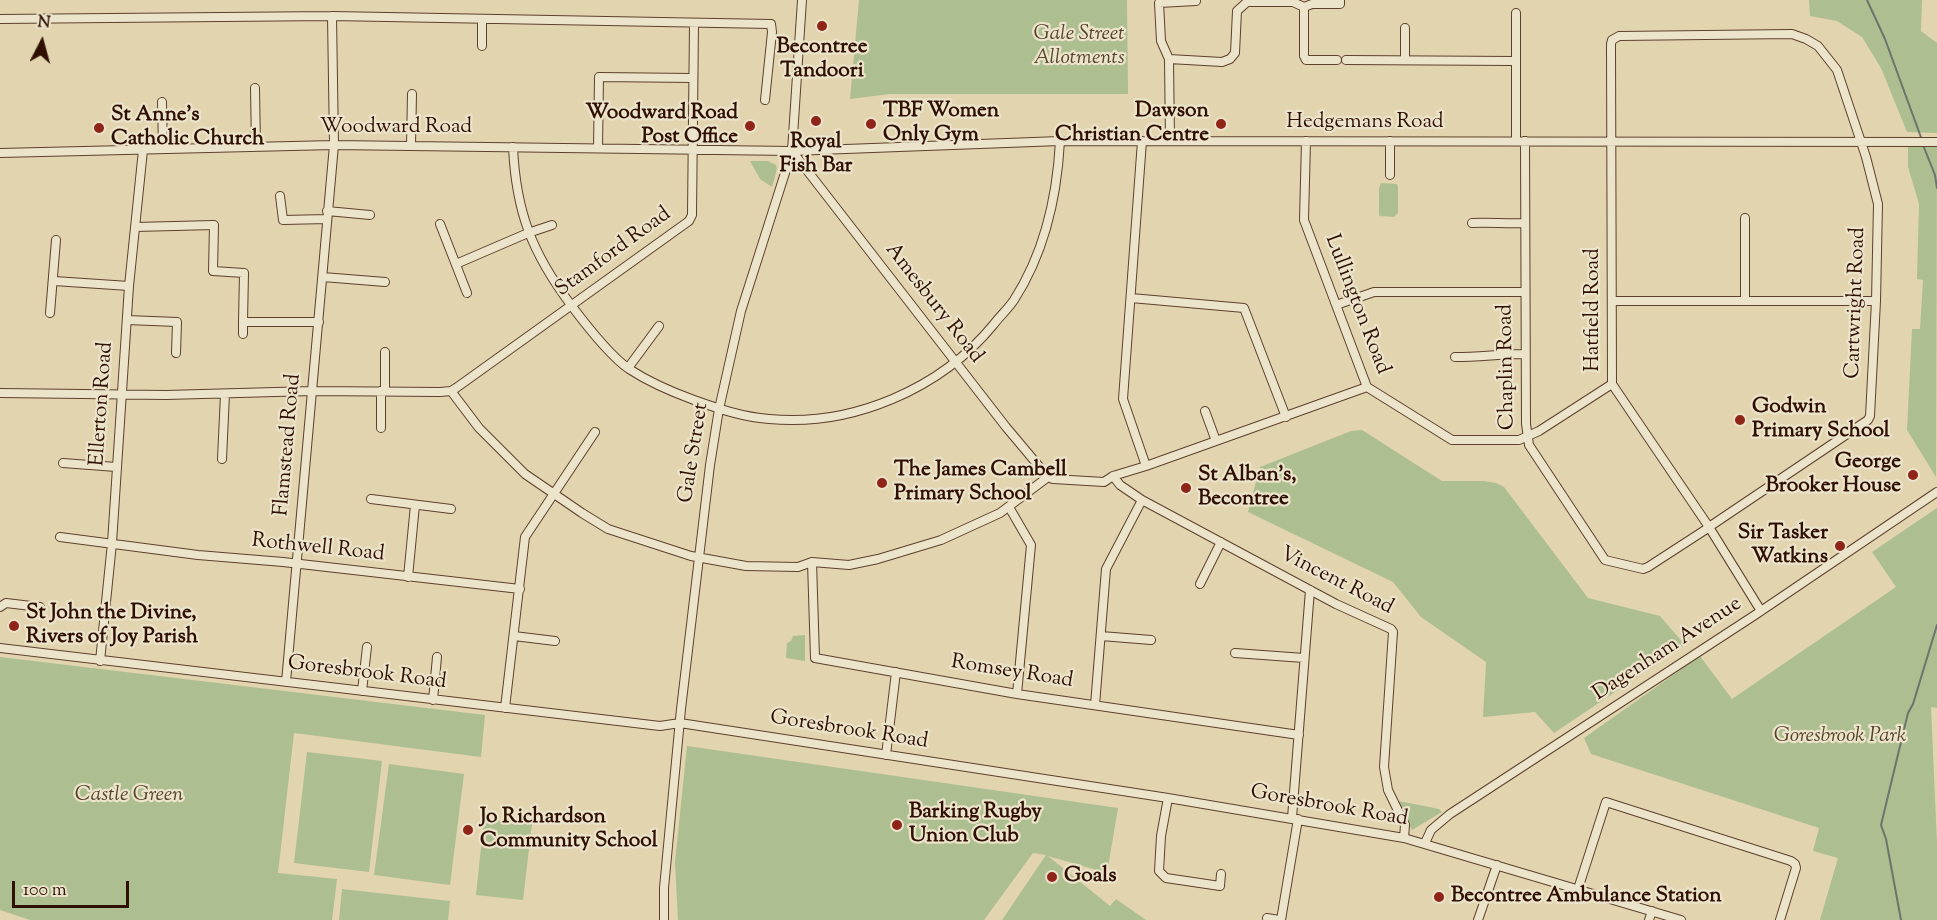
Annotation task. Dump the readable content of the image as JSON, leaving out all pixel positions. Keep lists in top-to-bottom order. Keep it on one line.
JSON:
{"streets":{"street":["Hedgemans Road","Woodward Road","Stamford Road","Cartwright Road","Amesbury Road","Lullington Road","Hatfield Road","Chaplin Road","Ellerton Road","Flamstead Road","Gale Street","Rothwell Road","Vincent Road","Dagenham Avenue","Romsey Road","Goresbrook Road"]},"crossings":[["Hedgemans Road","Woodward Road"],["Hedgemans Road","Cartwright Road"],["Hedgemans Road","Amesbury Road"],["Hedgemans Road","Lullington Road"],["Hedgemans Road","Hatfield Road"],["Hedgemans Road","Chaplin Road"],["Hedgemans Road","Gale Street"],["Woodward Road","Stamford Road"],["Woodward Road","Amesbury Road"],["Woodward Road","Ellerton Road"],["Woodward Road","Flamstead Road"],["Woodward Road","Gale Street"],["Cartwright Road","Hatfield Road"],["Cartwright Road","Chaplin Road"],["Amesbury Road","Gale Street"],["Lullington Road","Hatfield Road"],["Lullington Road","Chaplin Road"],["Hatfield Road","Chaplin Road"],["Hatfield Road","Dagenham Avenue"],["Ellerton Road","Rothwell Road"],["Ellerton Road","Goresbrook Road"],["Flamstead Road","Rothwell Road"],["Flamstead Road","Goresbrook Road"],["Gale Street","Goresbrook Road"],["Vincent Road","Goresbrook Road"],["Dagenham Avenue","Goresbrook Road"]],"parks":["Gale Street Allotments","Goresbrook Park","Castle Green"],"places":["Becontree Tandoori","Royal Fish Bar","TBF Women Only Gym","Dawson Christian Centre","Woodward Road Post Office","St Anne's Catholic Church","Godwin Primary School","George Brooker House","The James Cambell Primary School","St Alban's, Becontree","Sir Tasker Watkins","St John the Divine, Rivers of Joy Parish","Barking Rugby Union Club","Jo Richardson Community School","Goals","Becontree Ambulance Station"],"scale_bar":"100 m","north":"top"}
